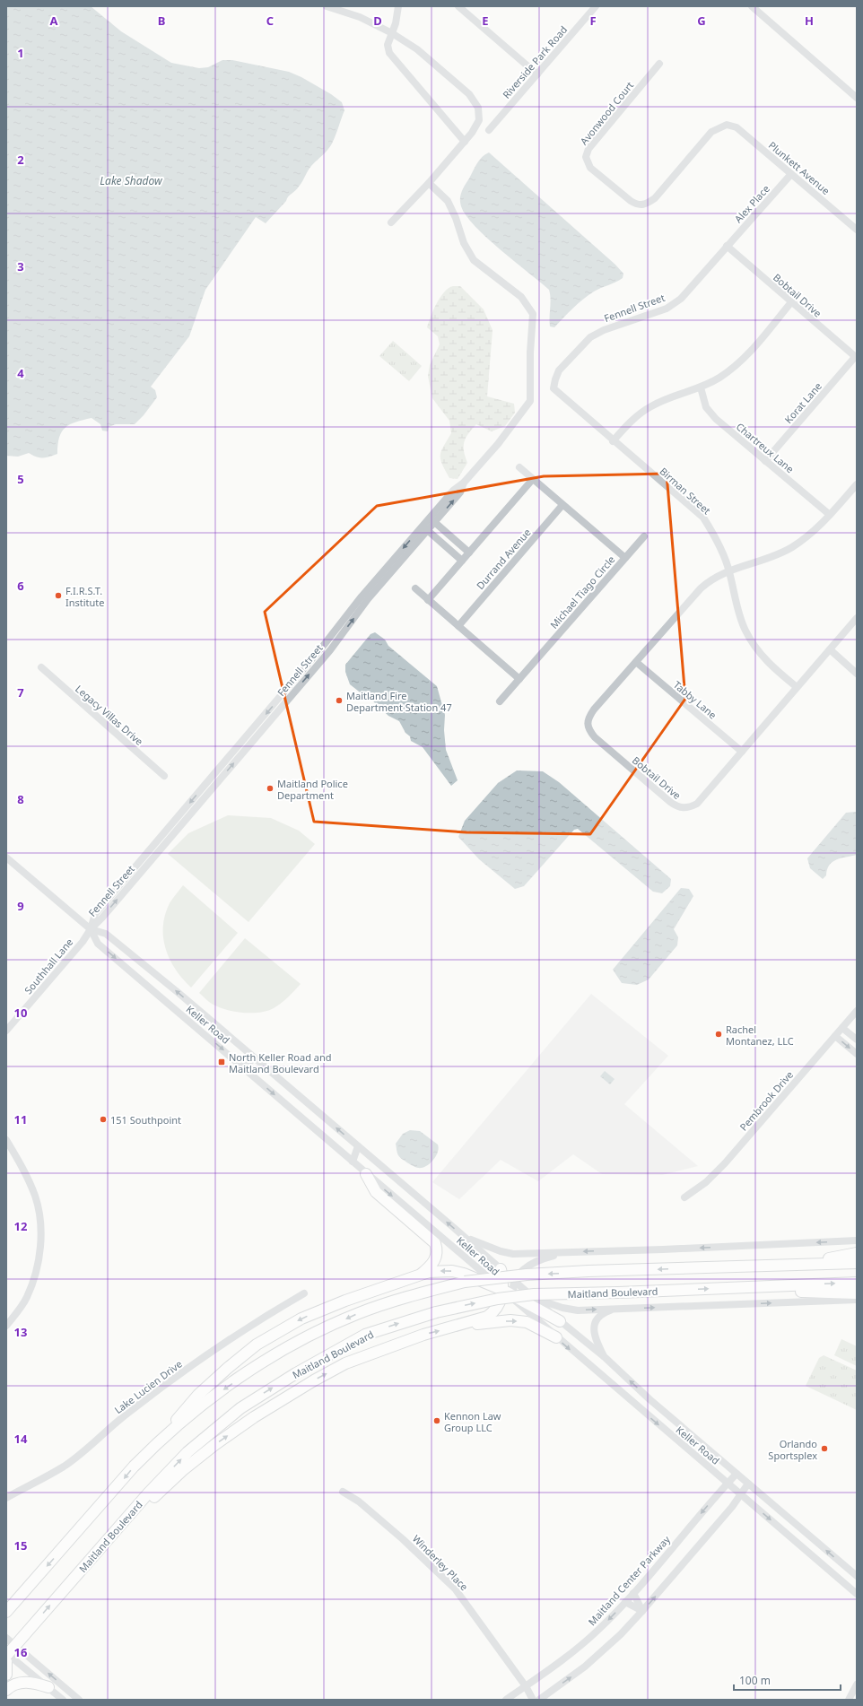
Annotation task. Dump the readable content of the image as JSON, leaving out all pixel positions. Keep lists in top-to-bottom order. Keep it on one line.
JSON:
{"streets":{"highway":["Maitland Boulevard"],"street":["Riverside Park Road","Avonwood Court","Plunkett Avenue","Alex Place","Bobtail Drive","Fennell Street","Korat Lane","Chartreux Lane","Birman Street","Durrand Avenue","Michael Tiago Circle","Tabby Lane","Legacy Villas Drive","Southhall Lane","Keller Road","Pembrook Drive","Lake Lucien Drive","Winderley Place","Maitland Center Parkway"]},"crossings":[["Avonwood Court","Plunkett Avenue"],["Plunkett Avenue","Alex Place"],["Alex Place","Bobtail Drive"],["Alex Place","Fennell Street"],["Bobtail Drive","Fennell Street"],["Bobtail Drive","Korat Lane"],["Bobtail Drive","Chartreux Lane"],["Bobtail Drive","Birman Street"],["Bobtail Drive","Tabby Lane"],["Fennell Street","Birman Street"],["Fennell Street","Southhall Lane"],["Fennell Street","Keller Road"],["Korat Lane","Chartreux Lane"],["Durrand Avenue","Michael Tiago Circle"],["Southhall Lane","Keller Road"],["Keller Road","Maitland Center Parkway"],["Winderley Place","Maitland Center Parkway"]],"water":["Lake Shadow"],"places":{"other":["F.I.R.S.T. Institute","Maitland Fire Department Station 47","Maitland Police Department","Rachel Montanez, LLC","151 Southpoint","Kennon Law Group LLC","Orlando Sportsplex"],"transit":["North Keller Road and Maitland Boulevard"]},"scale_bar":"100 m","grid":{"columns":["A","B","C","D","E","F","G","H"],"rows":["1","2","3","4","5","6","7","8","9","10","11","12","13","14","15","16"]}}
